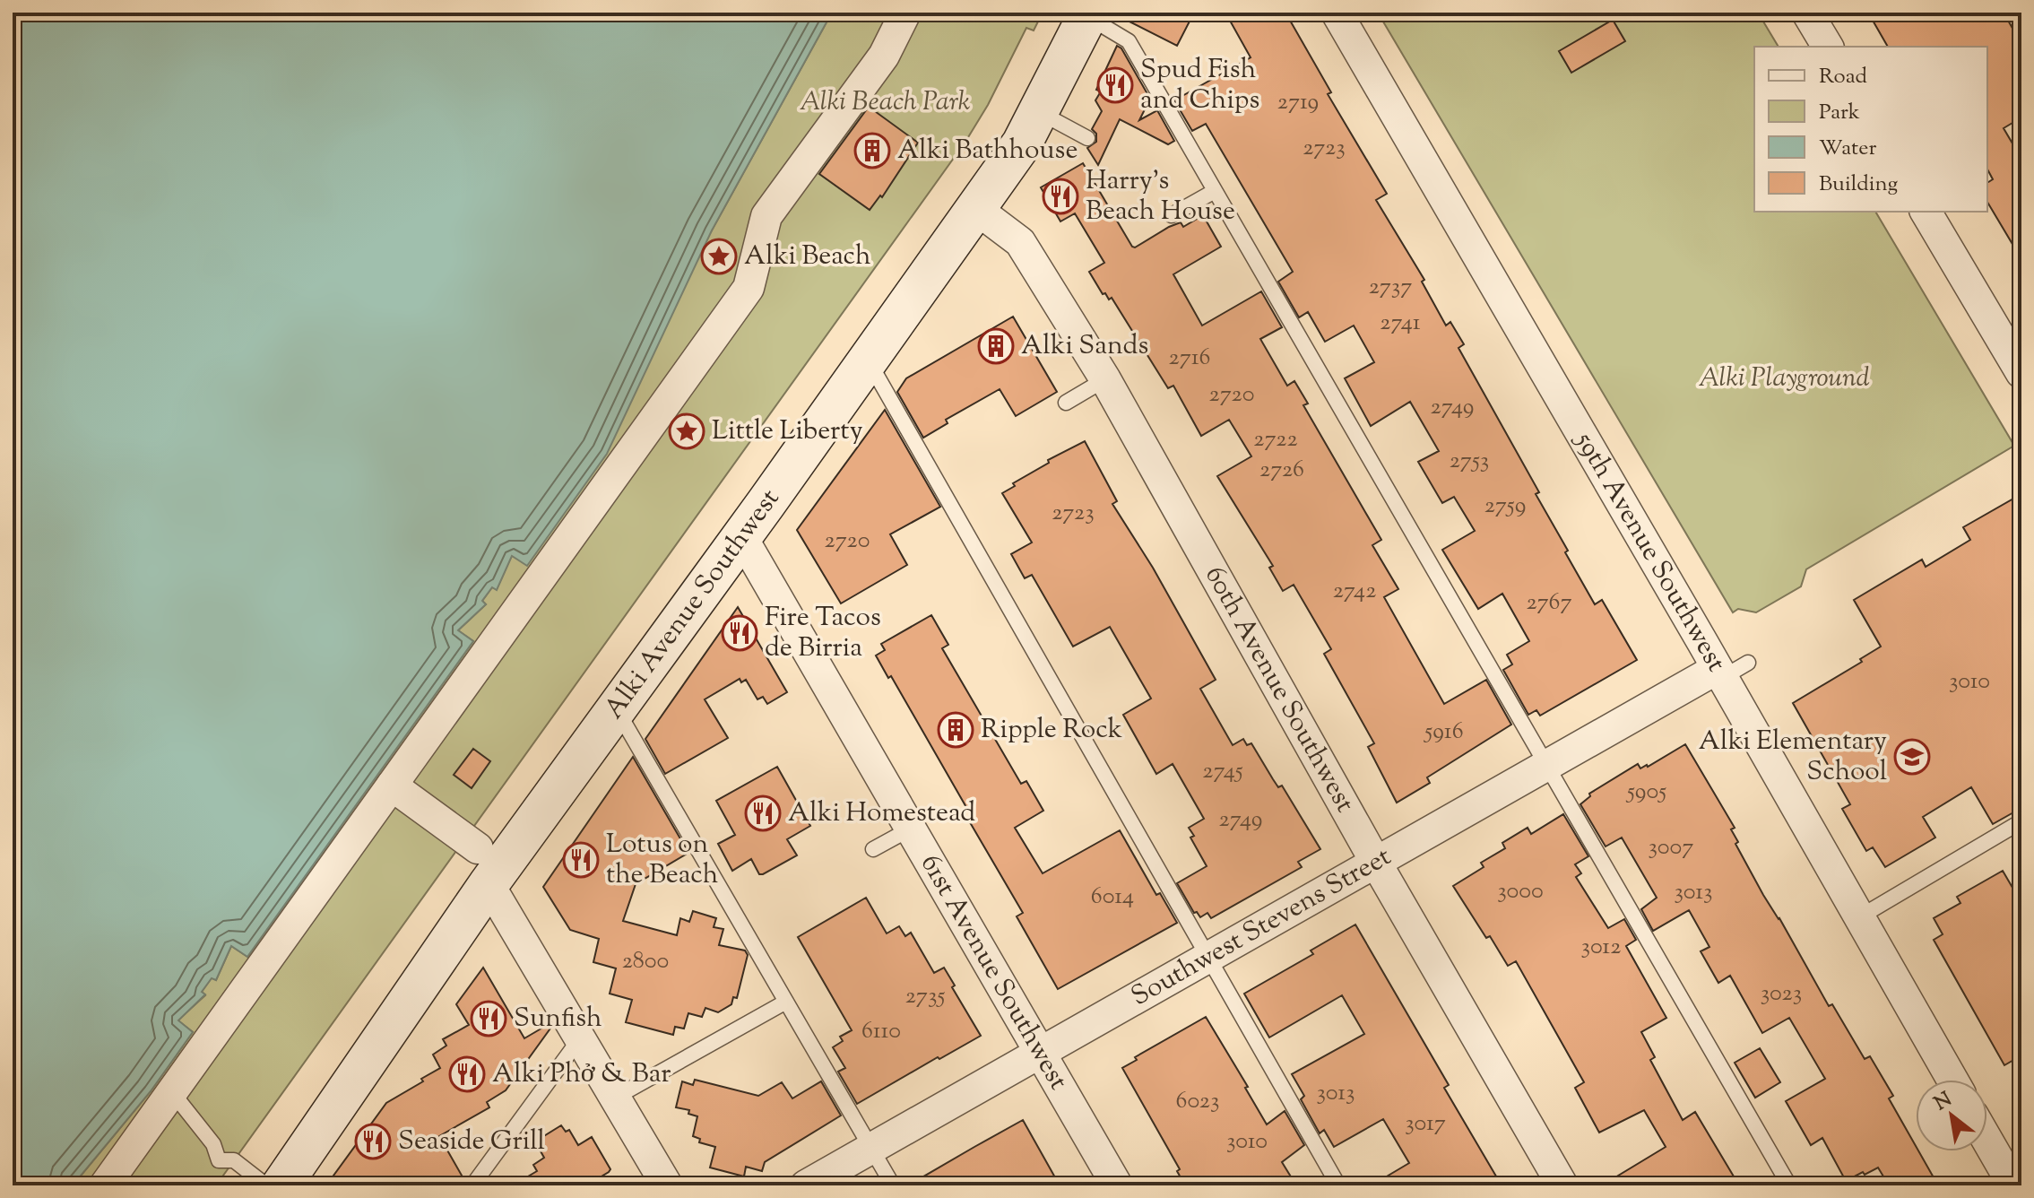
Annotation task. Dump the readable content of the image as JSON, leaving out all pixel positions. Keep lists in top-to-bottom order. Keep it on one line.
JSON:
{"streets":{"main road":["Alki Avenue Southwest"],"street":["59th Avenue Southwest","60th Avenue Southwest","Southwest Stevens Street","61st Avenue Southwest"]},"crossings":[["59th Avenue Southwest","Southwest Stevens Street"],["Alki Avenue Southwest","60th Avenue Southwest"],["Alki Avenue Southwest","61st Avenue Southwest"],["60th Avenue Southwest","Southwest Stevens Street"],["Southwest Stevens Street","61st Avenue Southwest"]],"parks":["Alki Beach Park","Alki Playground"],"places":{"restaurant":["Spud Fish and Chips","Harry’s Beach House","Fire Tacos de Birria","Alki Homestead","Lotus on the Beach","Sunfish","Alki Phở & Bar","Seaside Grill"],"building":["Alki Bathhouse","Alki Sands","Ripple Rock"],"place":["Alki Beach","Little Liberty"],"school or university":["Alki Elementary School"]},"house_numbers":["2719","2723","2737","2741","2716","2720","2749","2722","2753","2726","2759","2723","2720","2742","2767","3010","5916","2745","5905","2749","3007","3000","3013","6014","3012","2800","3023","2735","6110","3013","6023","3017","3010"],"legend":["Road","Park","Water","Building"],"north":"top left"}
